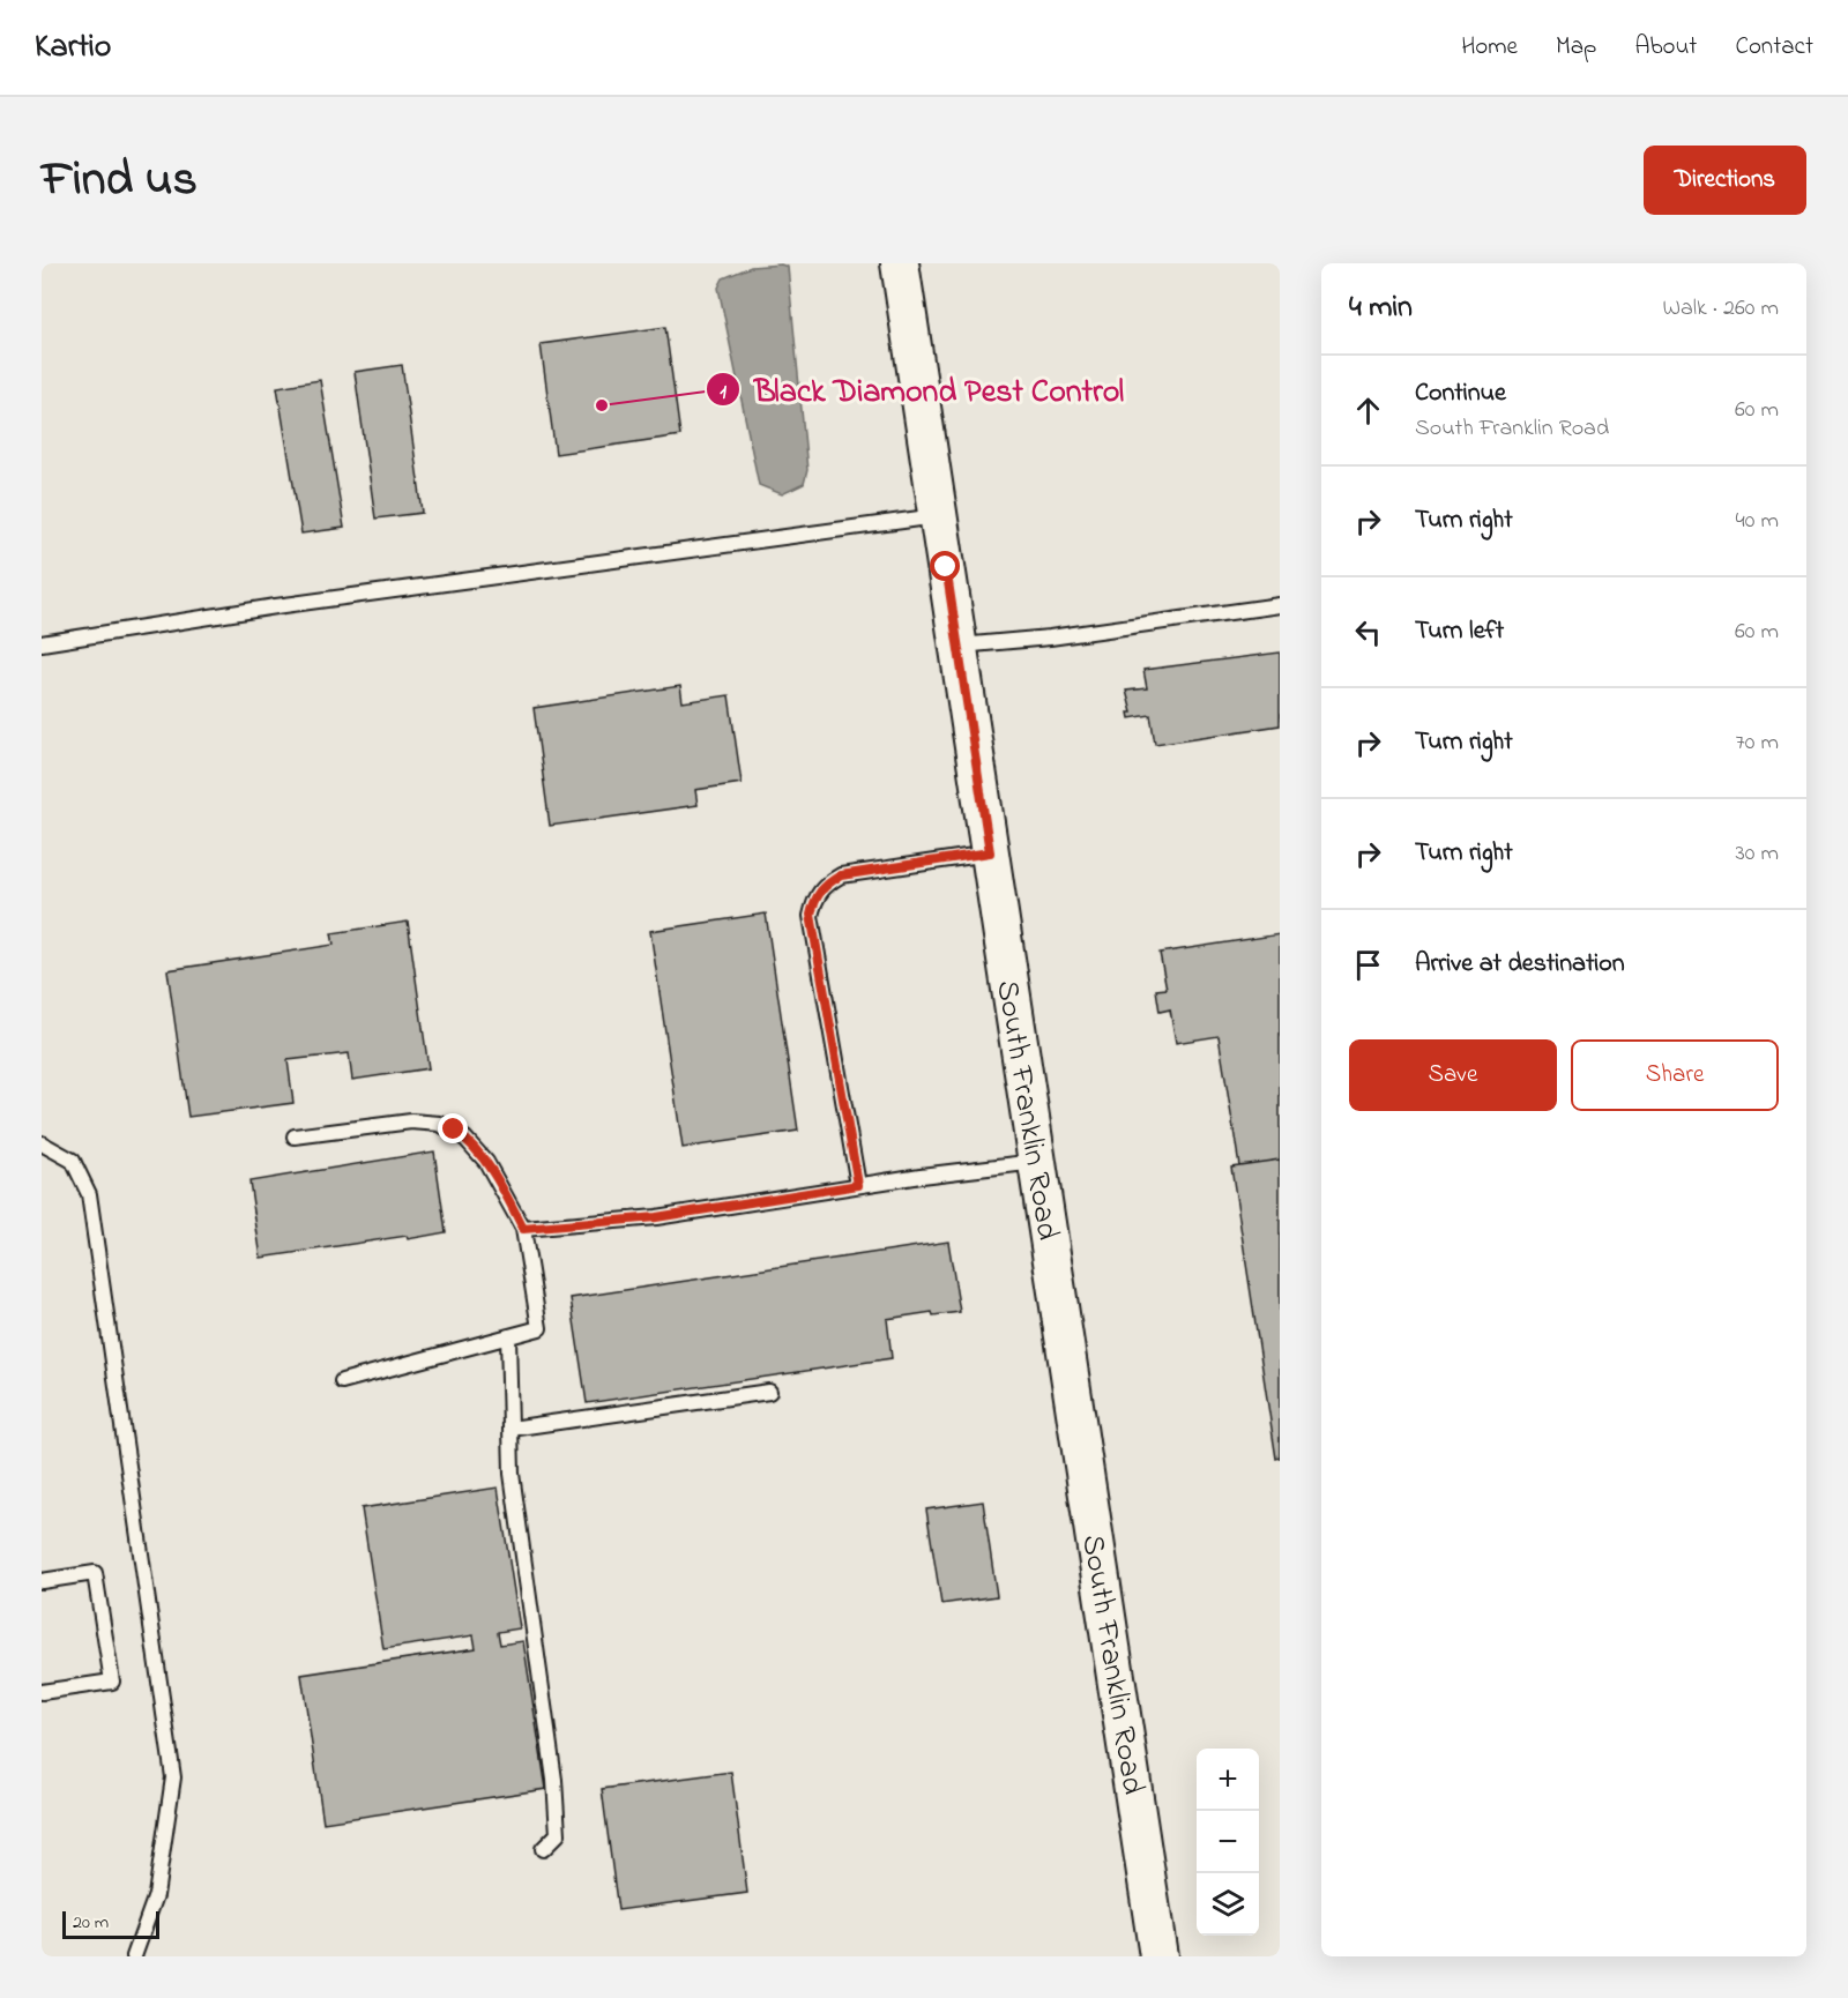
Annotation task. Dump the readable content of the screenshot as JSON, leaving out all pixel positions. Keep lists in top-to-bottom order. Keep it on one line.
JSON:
{"streets":{"main road":["South Franklin Road"]},"places":["Black Diamond Pest Control"],"scale_bar":"20 m","page":{"header":"Kartio","nav":["Home","Map","About","Contact"],"title":"Find us","buttons":["Directions",["Save","Share"]],"heading":["4 min","Walk · 260 m"],"list":[["Continue","South Franklin Road","60 m"],["Turn right","40 m"],["Turn left","60 m"],["Turn right","70 m"],["Turn right","30 m"],"Arrive at destination"],"map_buttons":["+","−"],"scale":"20 m"}}
